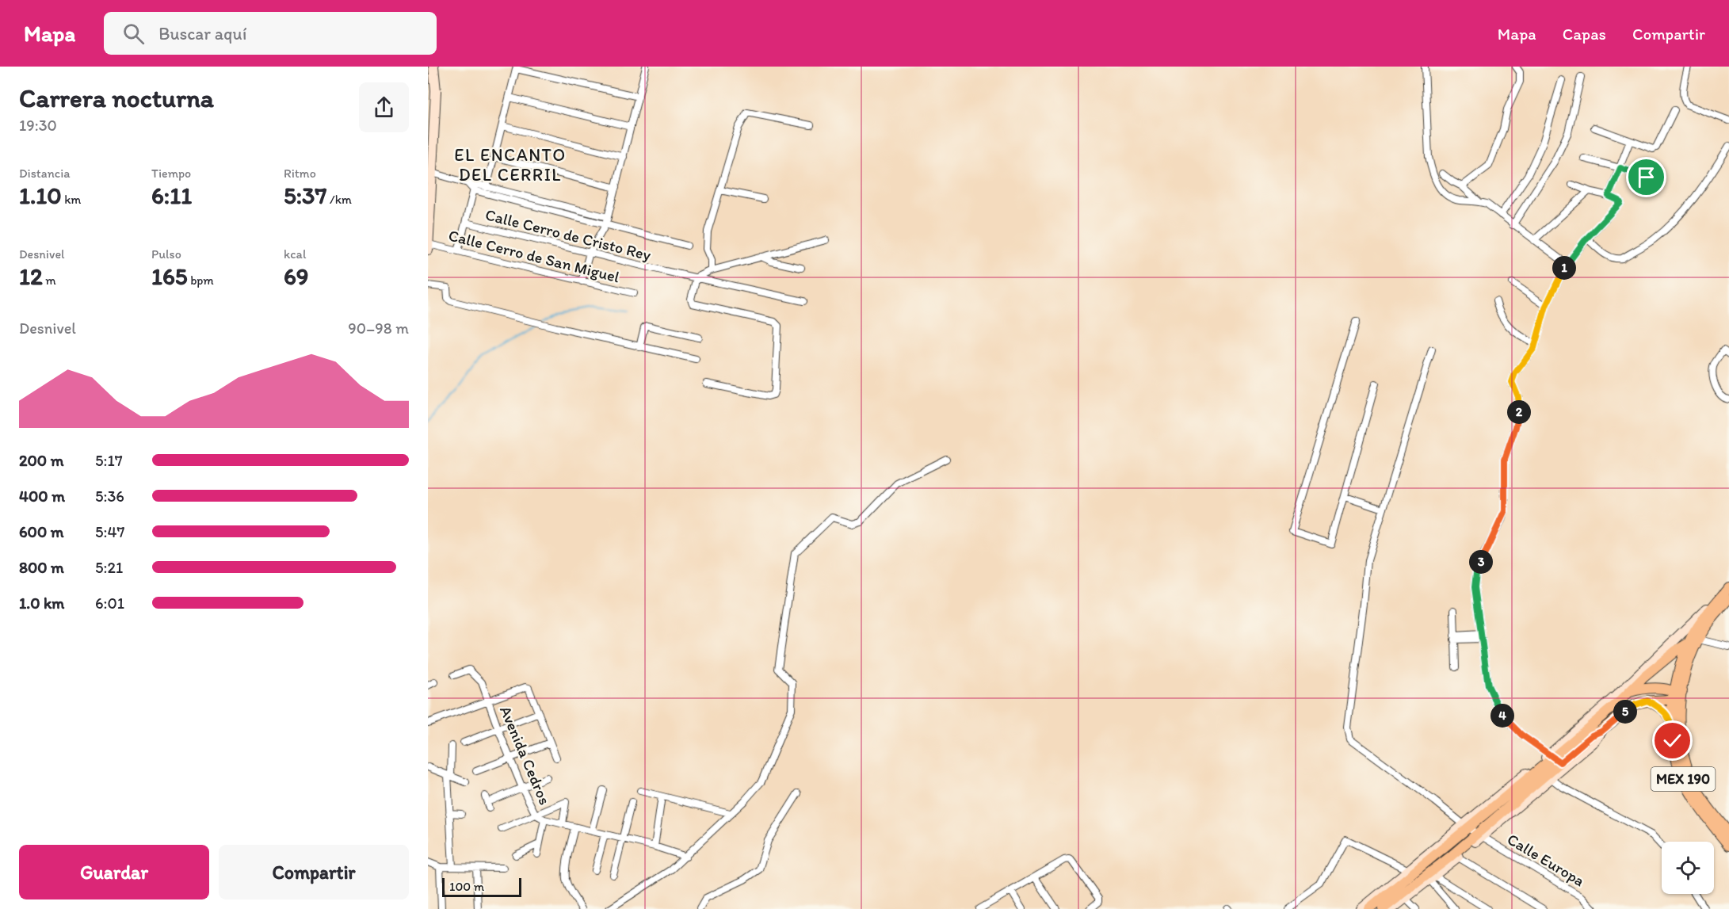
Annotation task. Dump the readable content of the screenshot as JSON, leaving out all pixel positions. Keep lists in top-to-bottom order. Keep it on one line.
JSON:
{"streets":{"main road":["MEX 190"],"street":["Calle Cerro de Cristo Rey","Calle Cerro de San Miguel","Avenida Cedros","Calle Europa"]},"districts":["EL ENCANTO DEL CERRIL"],"scale_bar":"100 m","page":{"header":"Mapa","search":"Buscar aquí","nav":["Mapa","Capas","Compartir"],"heading":["Carrera nocturna","19:30"],"stats":[["Distancia","1.10 km"],["Tiempo","6:11"],["Ritmo","5:37 /km"],["Desnivel","12 m"],["Pulso","165 bpm"],["kcal","69"]],"pins":["1","2","3","5","4"],"chart":["Desnivel","90–98 m"],"list":[{"name":"200 m","note":"5:17"},{"name":"400 m","note":"5:36"},{"name":"600 m","note":"5:47"},{"name":"800 m","note":"5:21"},{"name":"1.0 km","note":"6:01"}],"buttons":["Guardar","Compartir"],"scale":"100 m"}}
